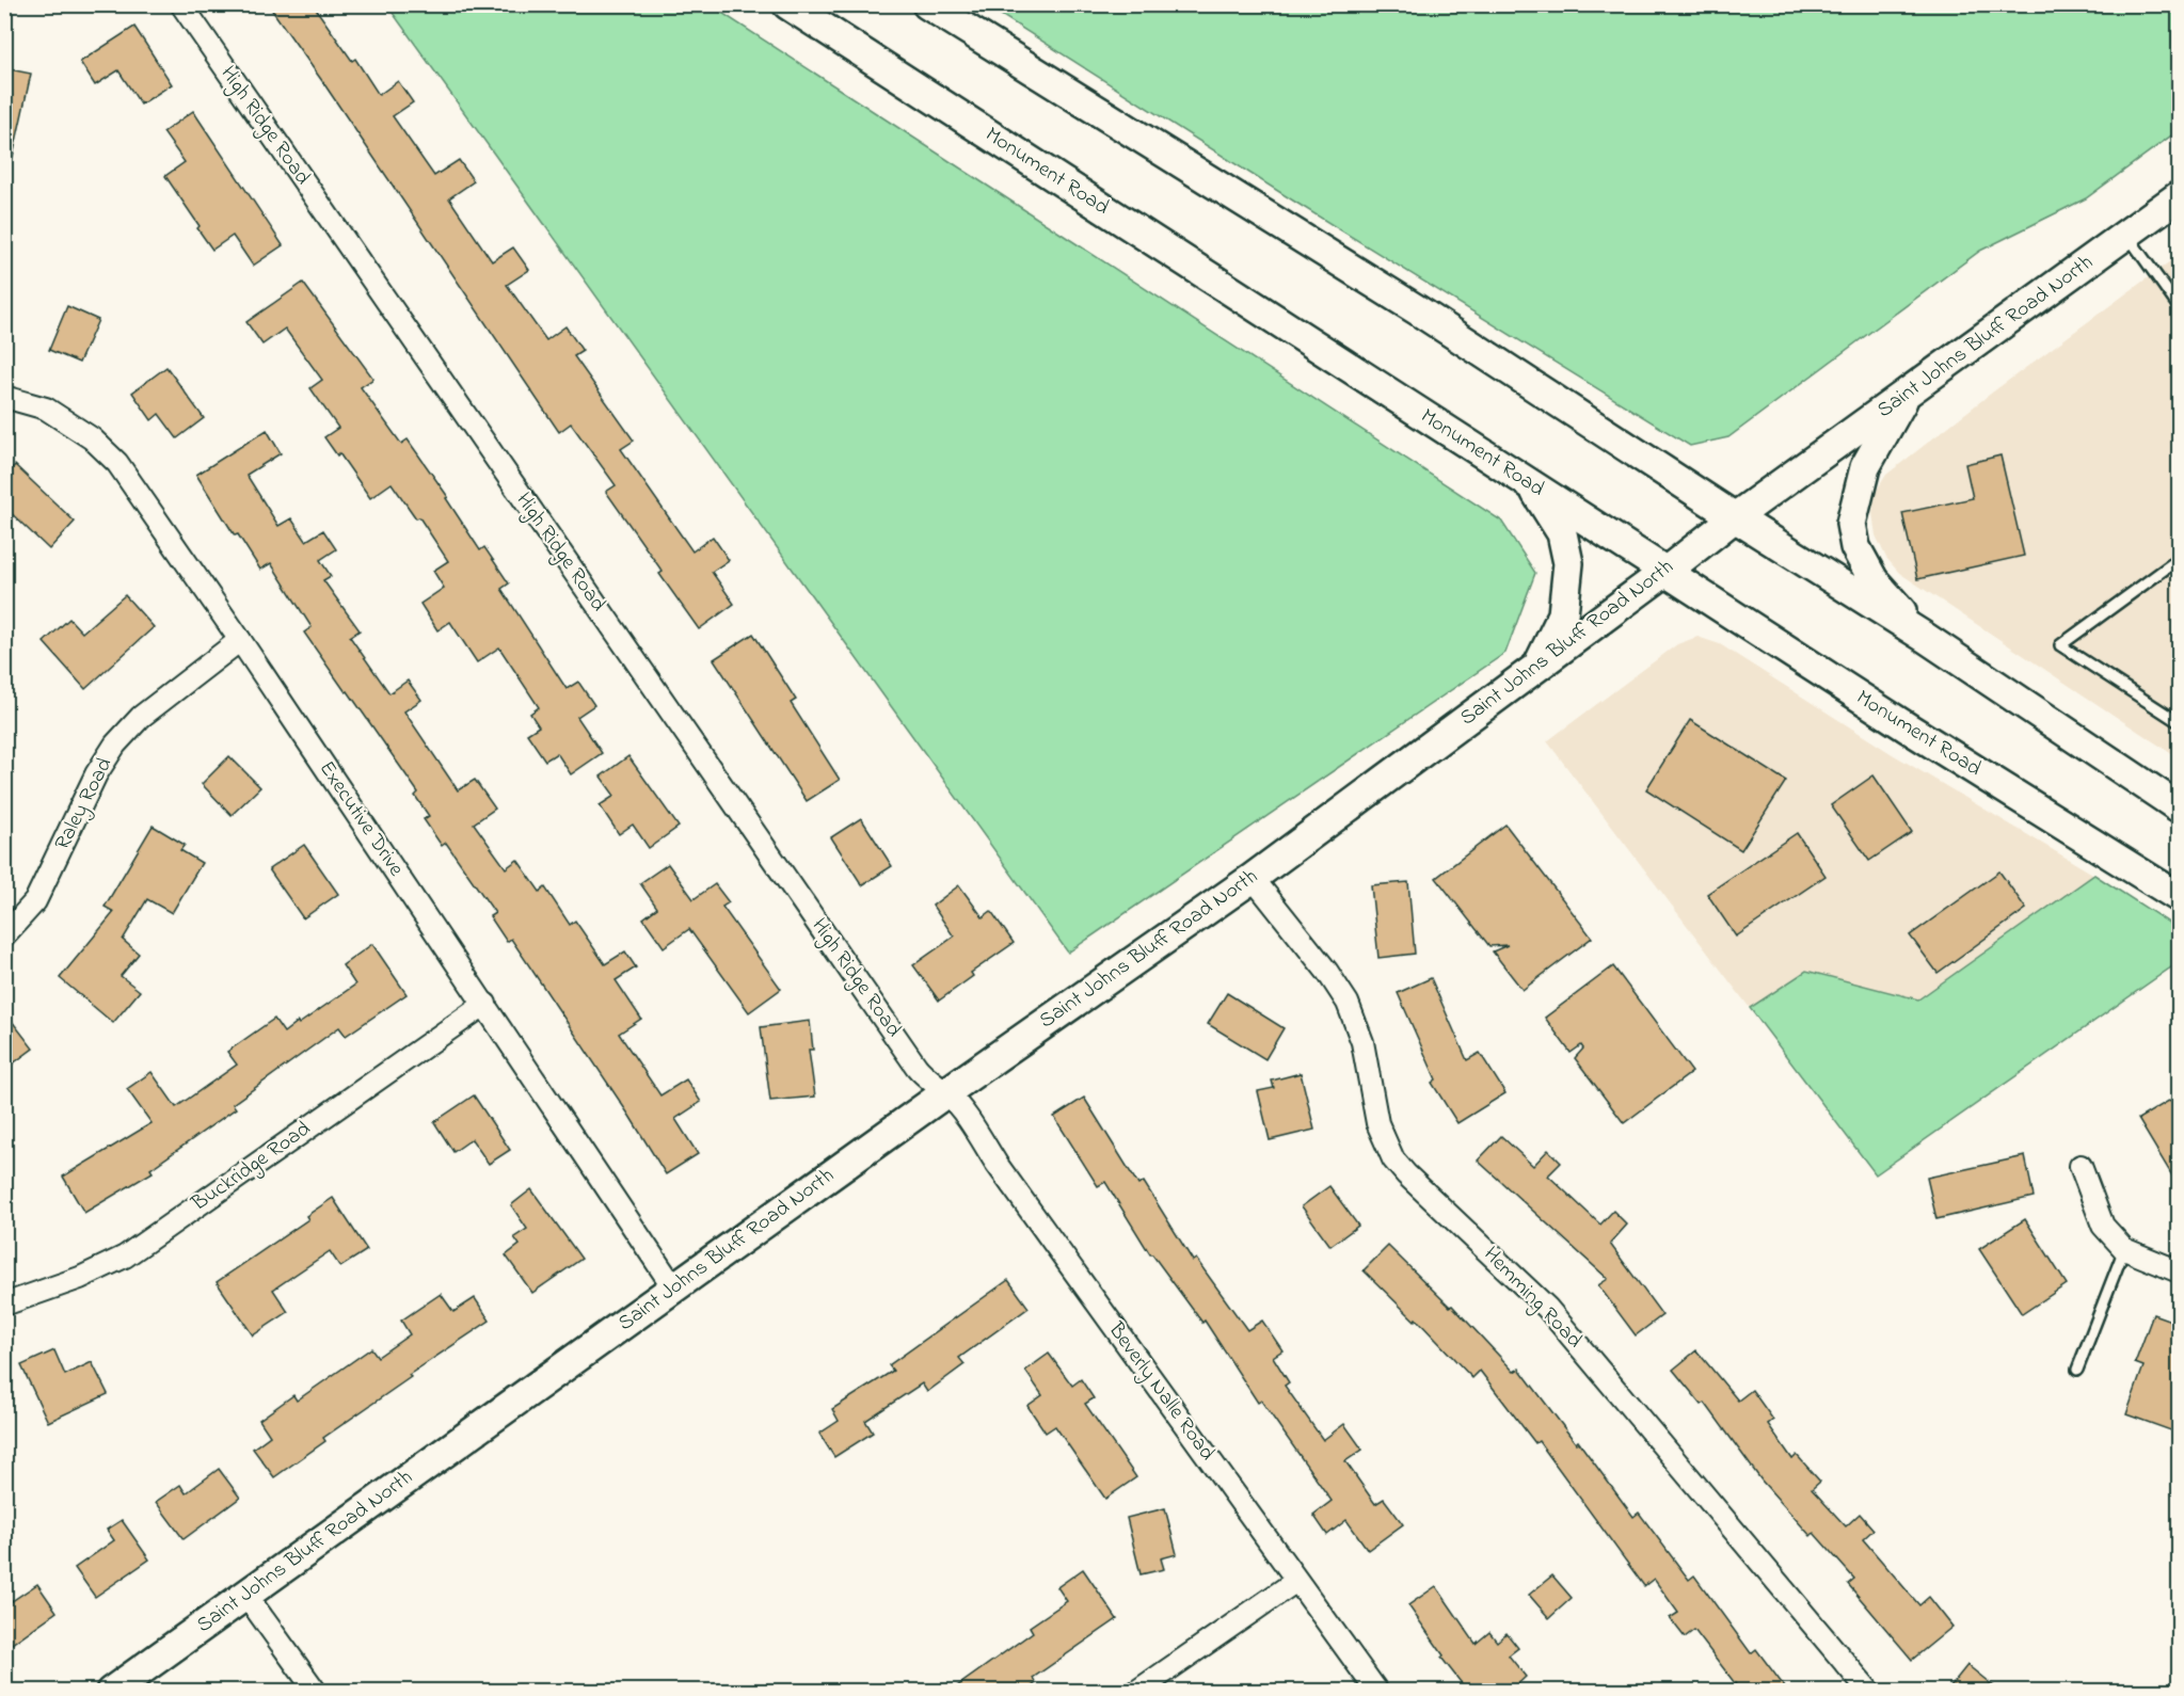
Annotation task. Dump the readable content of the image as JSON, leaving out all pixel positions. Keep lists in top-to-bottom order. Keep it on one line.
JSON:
{"streets":{"main road":["Monument Road","Saint Johns Bluff Road North"],"street":["High Ridge Road","Raley Road","Executive Drive","Buckridge Road","Hemming Road","Beverly Nalle Road"]},"crossings":[["High Ridge Road","Saint Johns Bluff Road North"],["High Ridge Road","Beverly Nalle Road"],["Monument Road","Saint Johns Bluff Road North"],["Saint Johns Bluff Road North","Executive Drive"],["Saint Johns Bluff Road North","Hemming Road"],["Saint Johns Bluff Road North","Beverly Nalle Road"],["Raley Road","Executive Drive"],["Executive Drive","Buckridge Road"]]}
